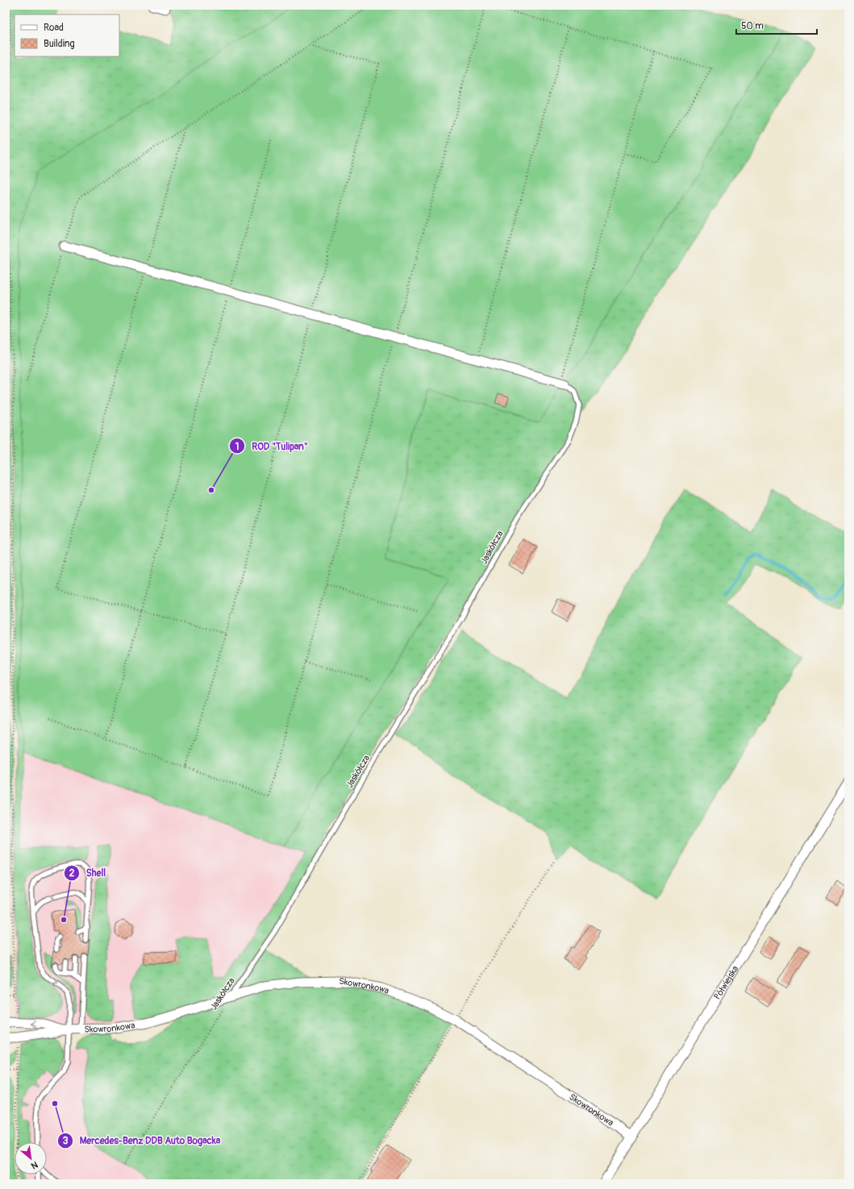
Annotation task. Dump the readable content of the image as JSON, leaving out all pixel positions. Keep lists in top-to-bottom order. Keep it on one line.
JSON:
{"streets":{"street":["Półwiejska","Skowronkowa"],"lane":["Jaskółcza"]},"crossings":[["Jaskółcza","Skowronkowa"],["Półwiejska","Skowronkowa"]],"places":["ROD \"Tulipan\"","Shell","Mercedes-Benz DDB Auto Bogacka"],"legend":["Road","Building"],"scale_bar":"50 m","north":"bottom right"}
